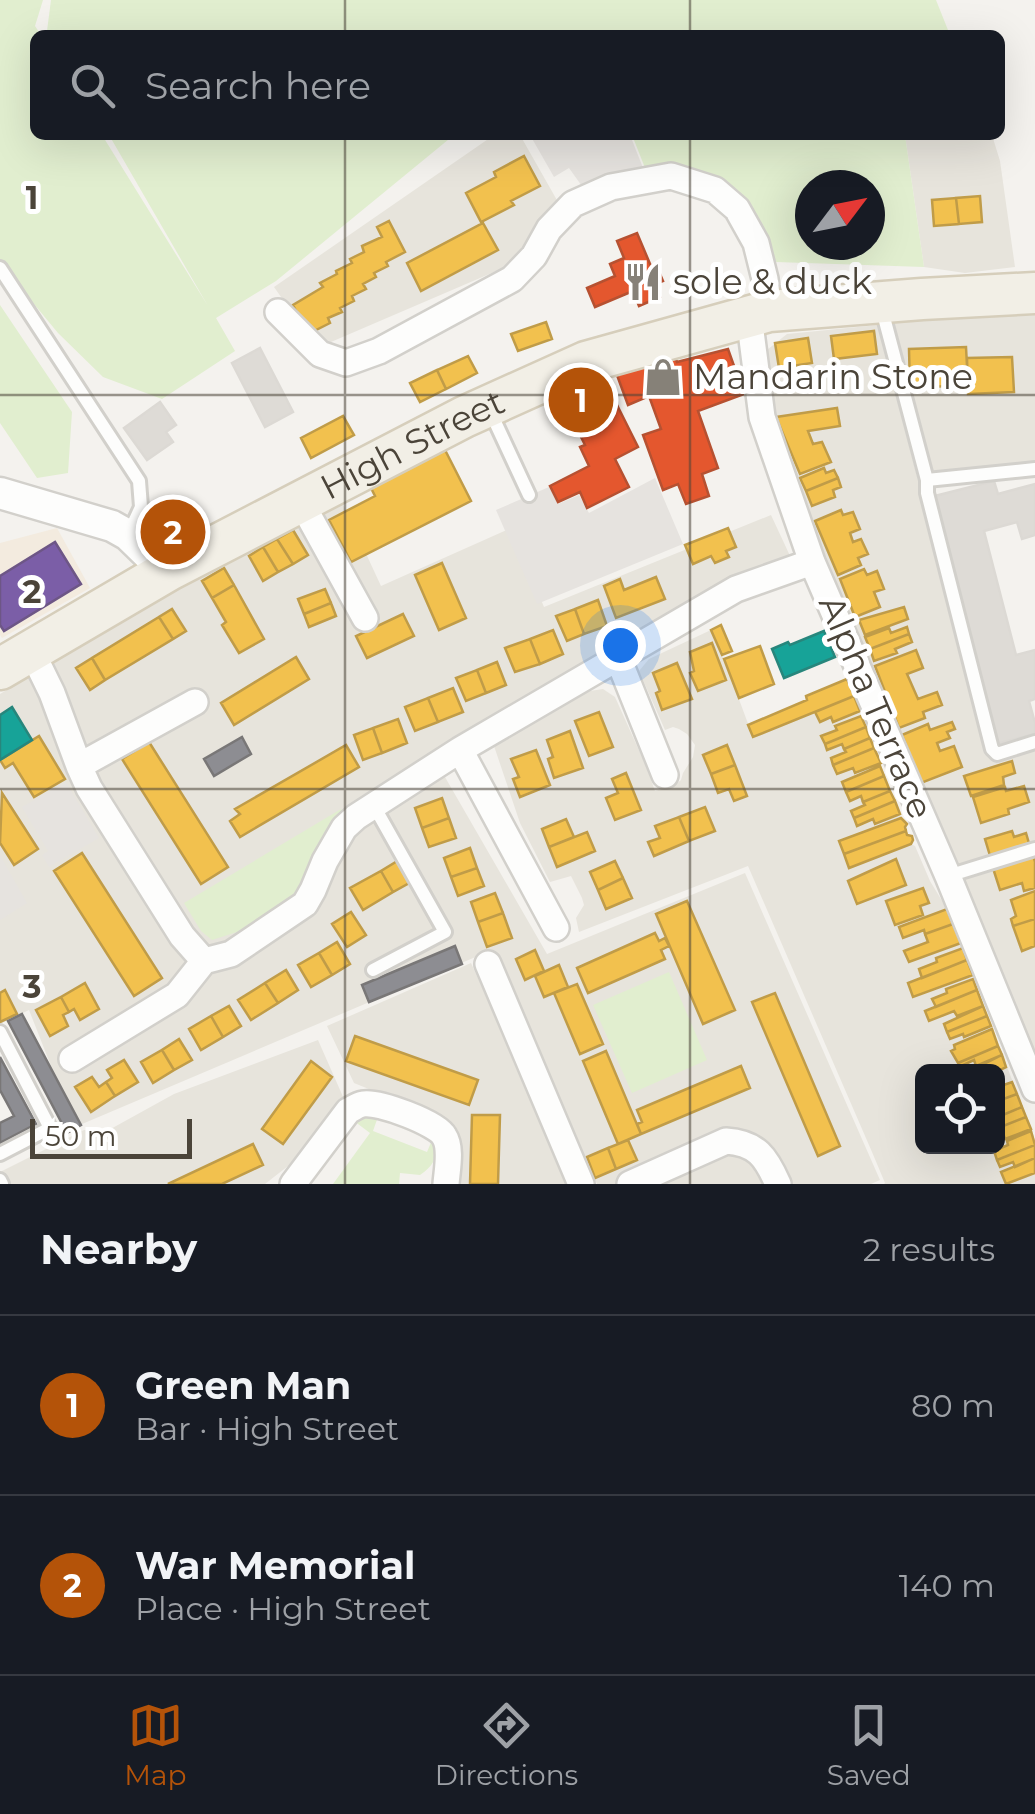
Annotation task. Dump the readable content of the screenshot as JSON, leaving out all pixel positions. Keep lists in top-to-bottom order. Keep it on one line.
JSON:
{"streets":{"main road":["High Street"],"street":["Alpha Terrace"]},"crossings":[["High Street","Alpha Terrace"]],"places":{"restaurant":["sole & duck"],"shop":["Mandarin Stone"]},"scale_bar":"50 m","north":"top right","page":{"search":"Search here","pins":["1","2"],"scale":"50 m","heading":["Nearby","2 results"],"list":[{"mark":"1","name":"Green Man","note":"Bar · High Street","value":"80 m"},{"mark":"2","name":"War Memorial","note":"Place · High Street","value":"140 m"}],"nav":["Map","Directions","Saved"]},"grid":{"rows":["1","2","3"]}}
